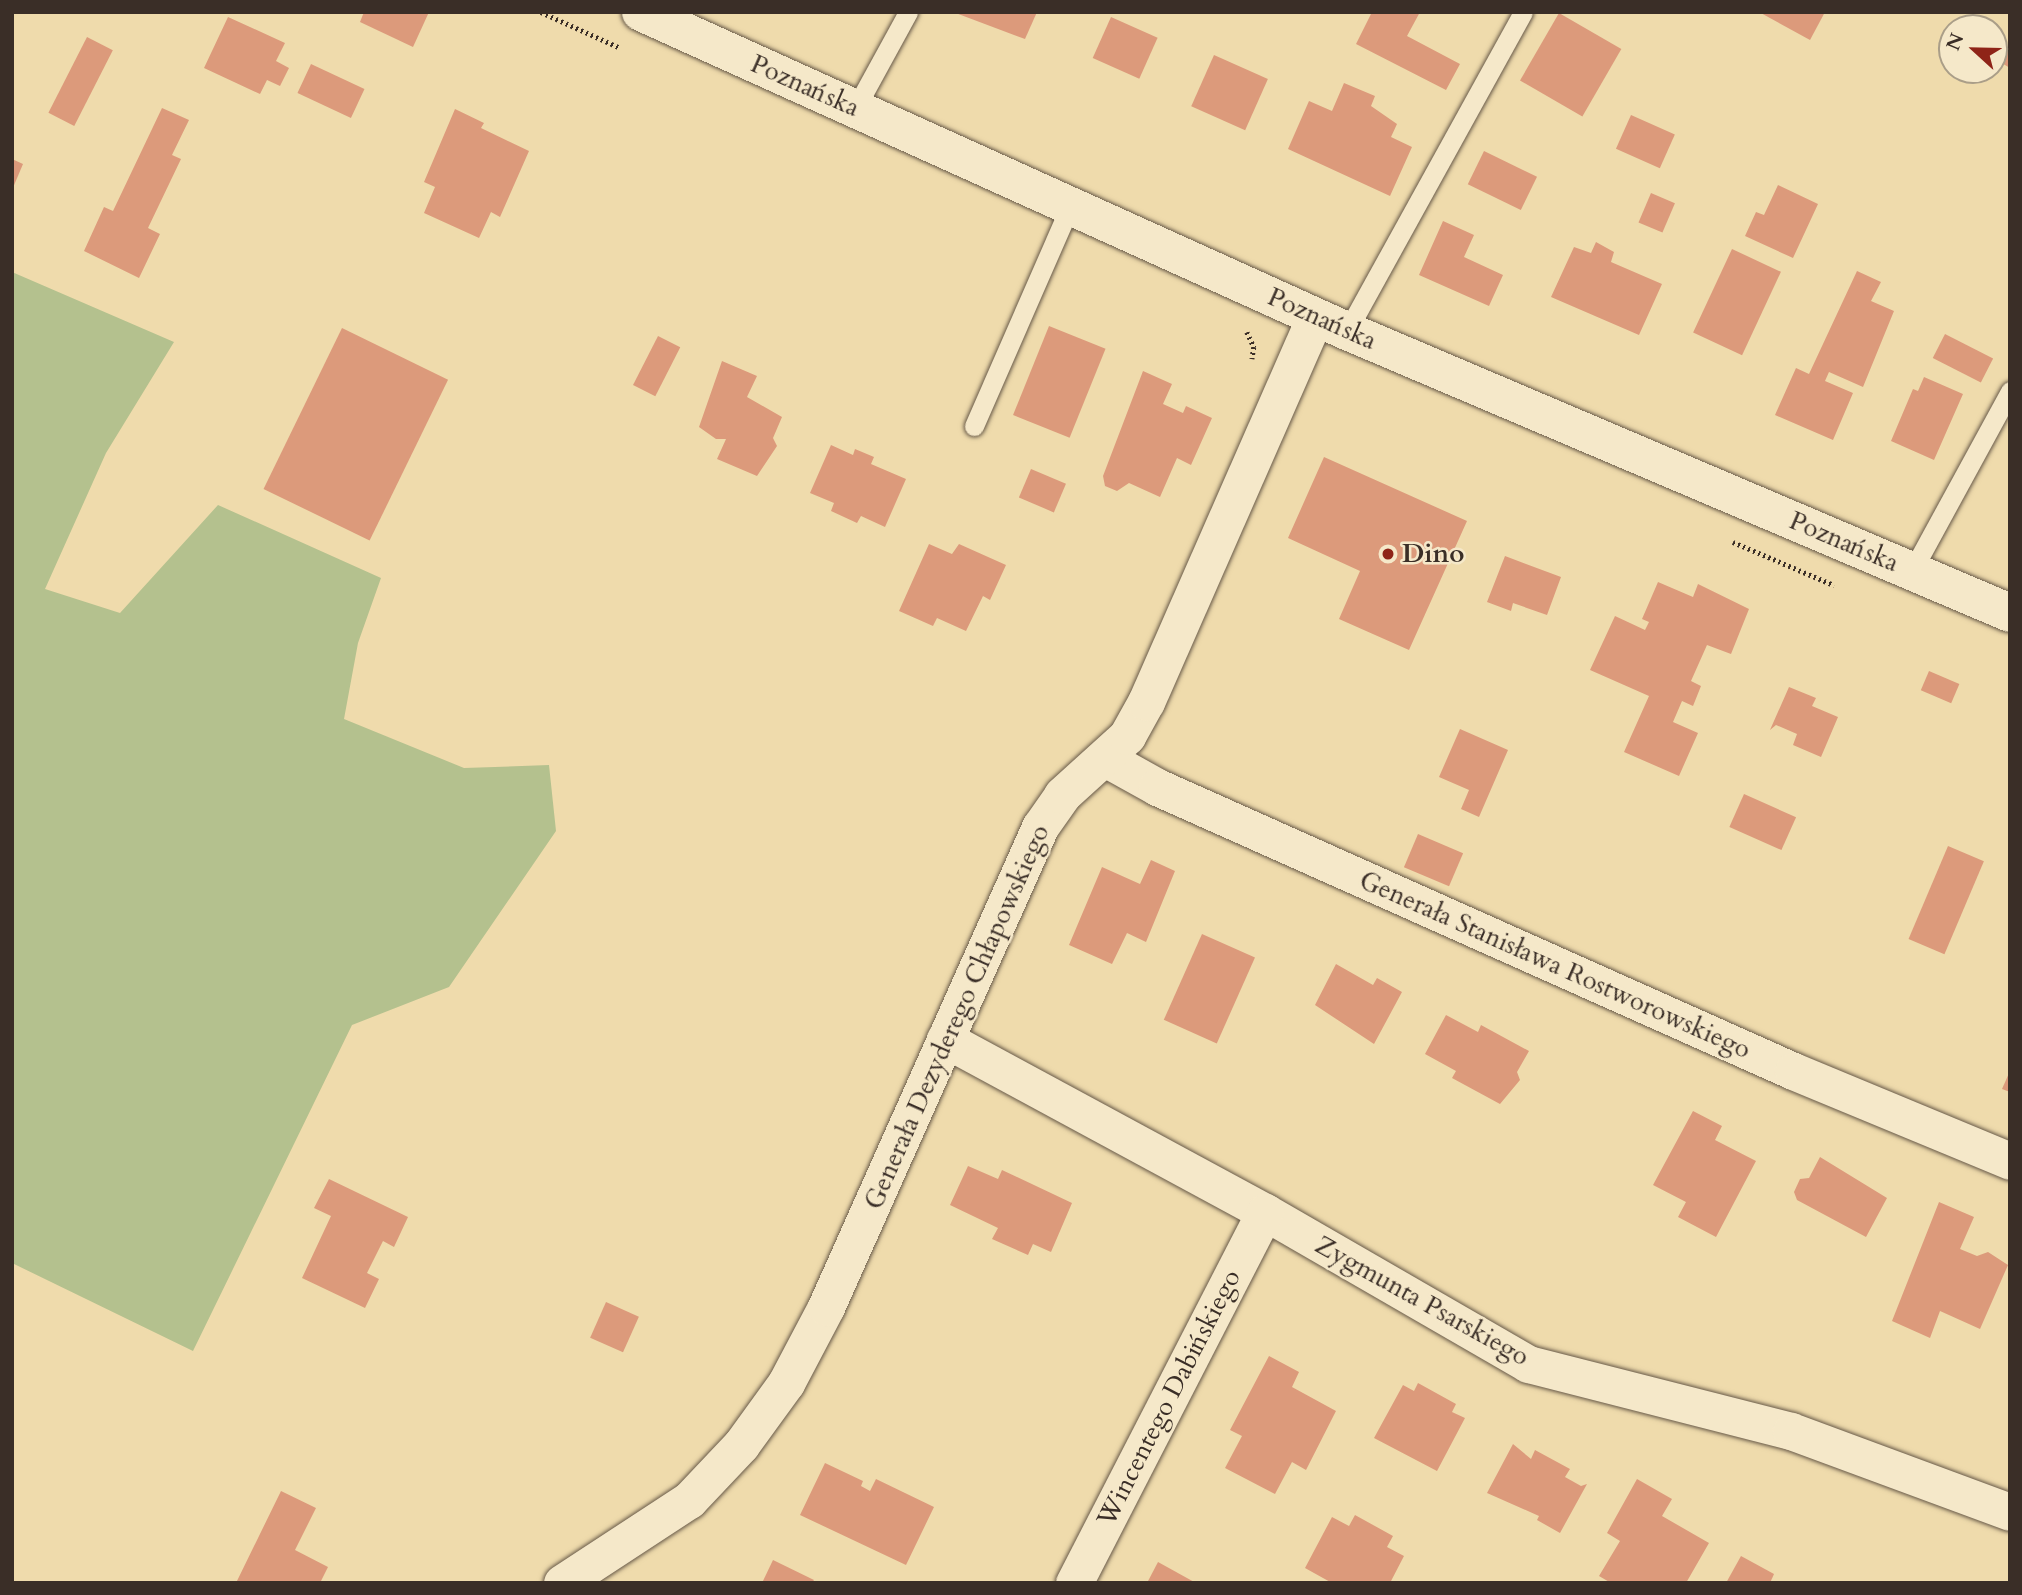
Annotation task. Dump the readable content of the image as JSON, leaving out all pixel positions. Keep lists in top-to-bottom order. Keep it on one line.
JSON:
{"streets":{"street":["Poznańska","Generała Stanisława Rostworowskiego","Generała Dezyderego Chłapowskiego","Zygmunta Psarskiego","Wincentego Dabińskiego"]},"crossings":[["Poznańska","Generała Dezyderego Chłapowskiego"],["Generała Stanisława Rostworowskiego","Generała Dezyderego Chłapowskiego"],["Generała Dezyderego Chłapowskiego","Zygmunta Psarskiego"],["Zygmunta Psarskiego","Wincentego Dabińskiego"]],"places":["Dino"],"north":"left"}
